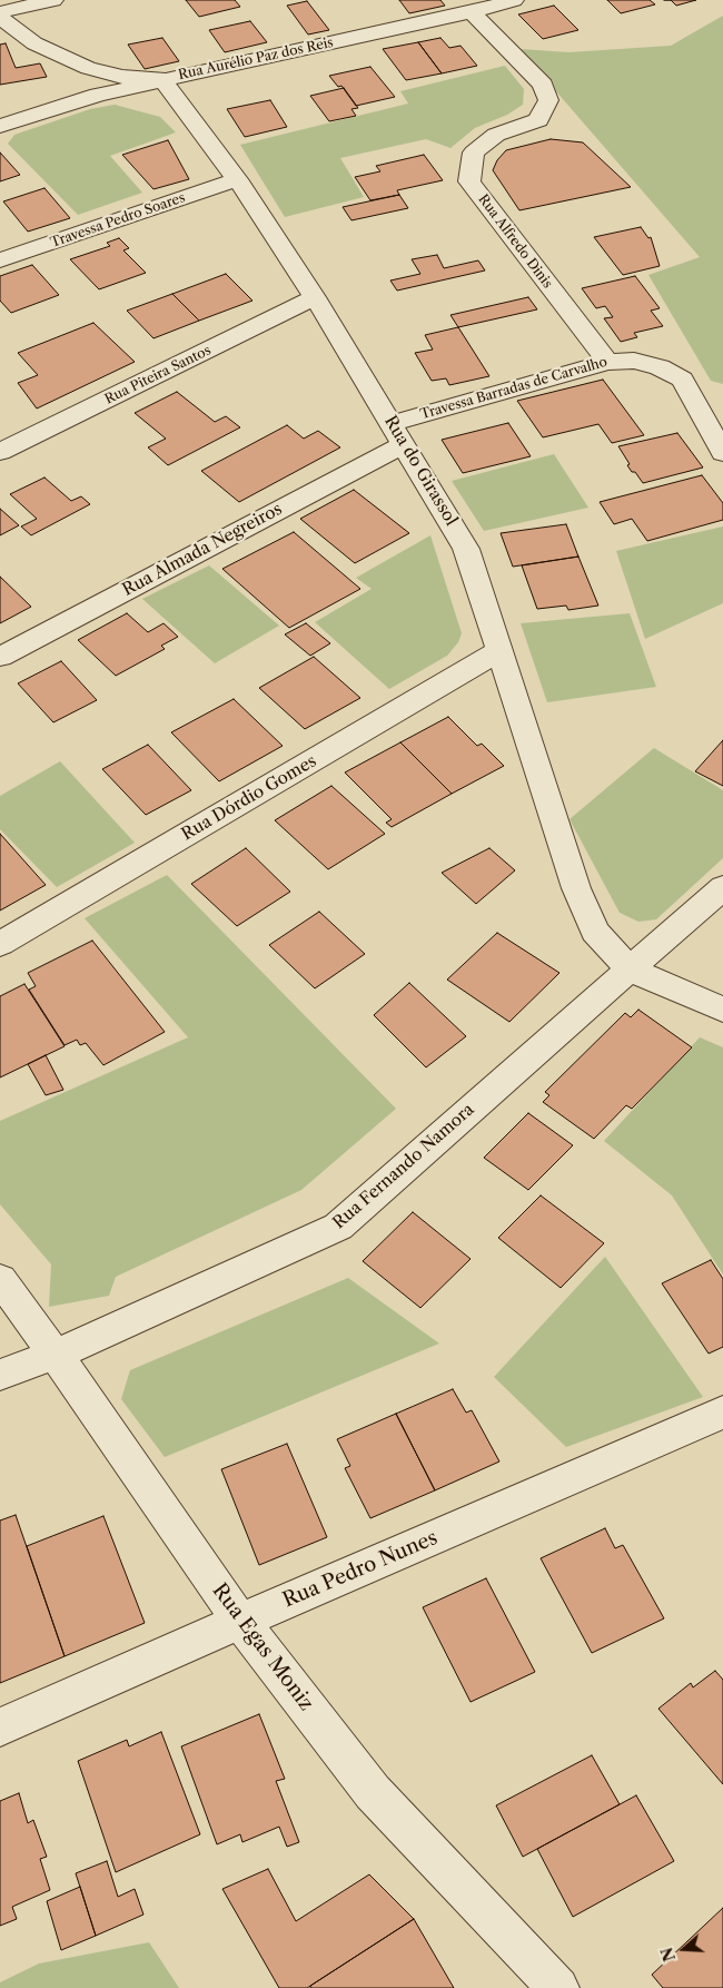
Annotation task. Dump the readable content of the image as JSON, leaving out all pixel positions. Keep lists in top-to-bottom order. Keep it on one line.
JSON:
{"streets":{"street":["Rua Aurélio Paz dos Reis","Travessa Pedro Soares","Rua Alfredo Dinis","Rua Piteira Santos","Travessa Barradas de Carvalho","Rua do Girassol","Rua Almada Negreiros","Rua Dórdio Gomes","Rua Fernando Namora","Rua Pedro Nunes","Rua Egas Moniz"]},"crossings":[["Rua Aurélio Paz dos Reis","Rua Alfredo Dinis"],["Rua Aurélio Paz dos Reis","Rua do Girassol"],["Travessa Pedro Soares","Rua do Girassol"],["Rua Alfredo Dinis","Travessa Barradas de Carvalho"],["Rua Piteira Santos","Rua do Girassol"],["Travessa Barradas de Carvalho","Rua do Girassol"],["Travessa Barradas de Carvalho","Rua Almada Negreiros"],["Rua do Girassol","Rua Almada Negreiros"],["Rua do Girassol","Rua Dórdio Gomes"],["Rua do Girassol","Rua Fernando Namora"],["Rua Fernando Namora","Rua Egas Moniz"],["Rua Pedro Nunes","Rua Egas Moniz"]],"north":"left"}
